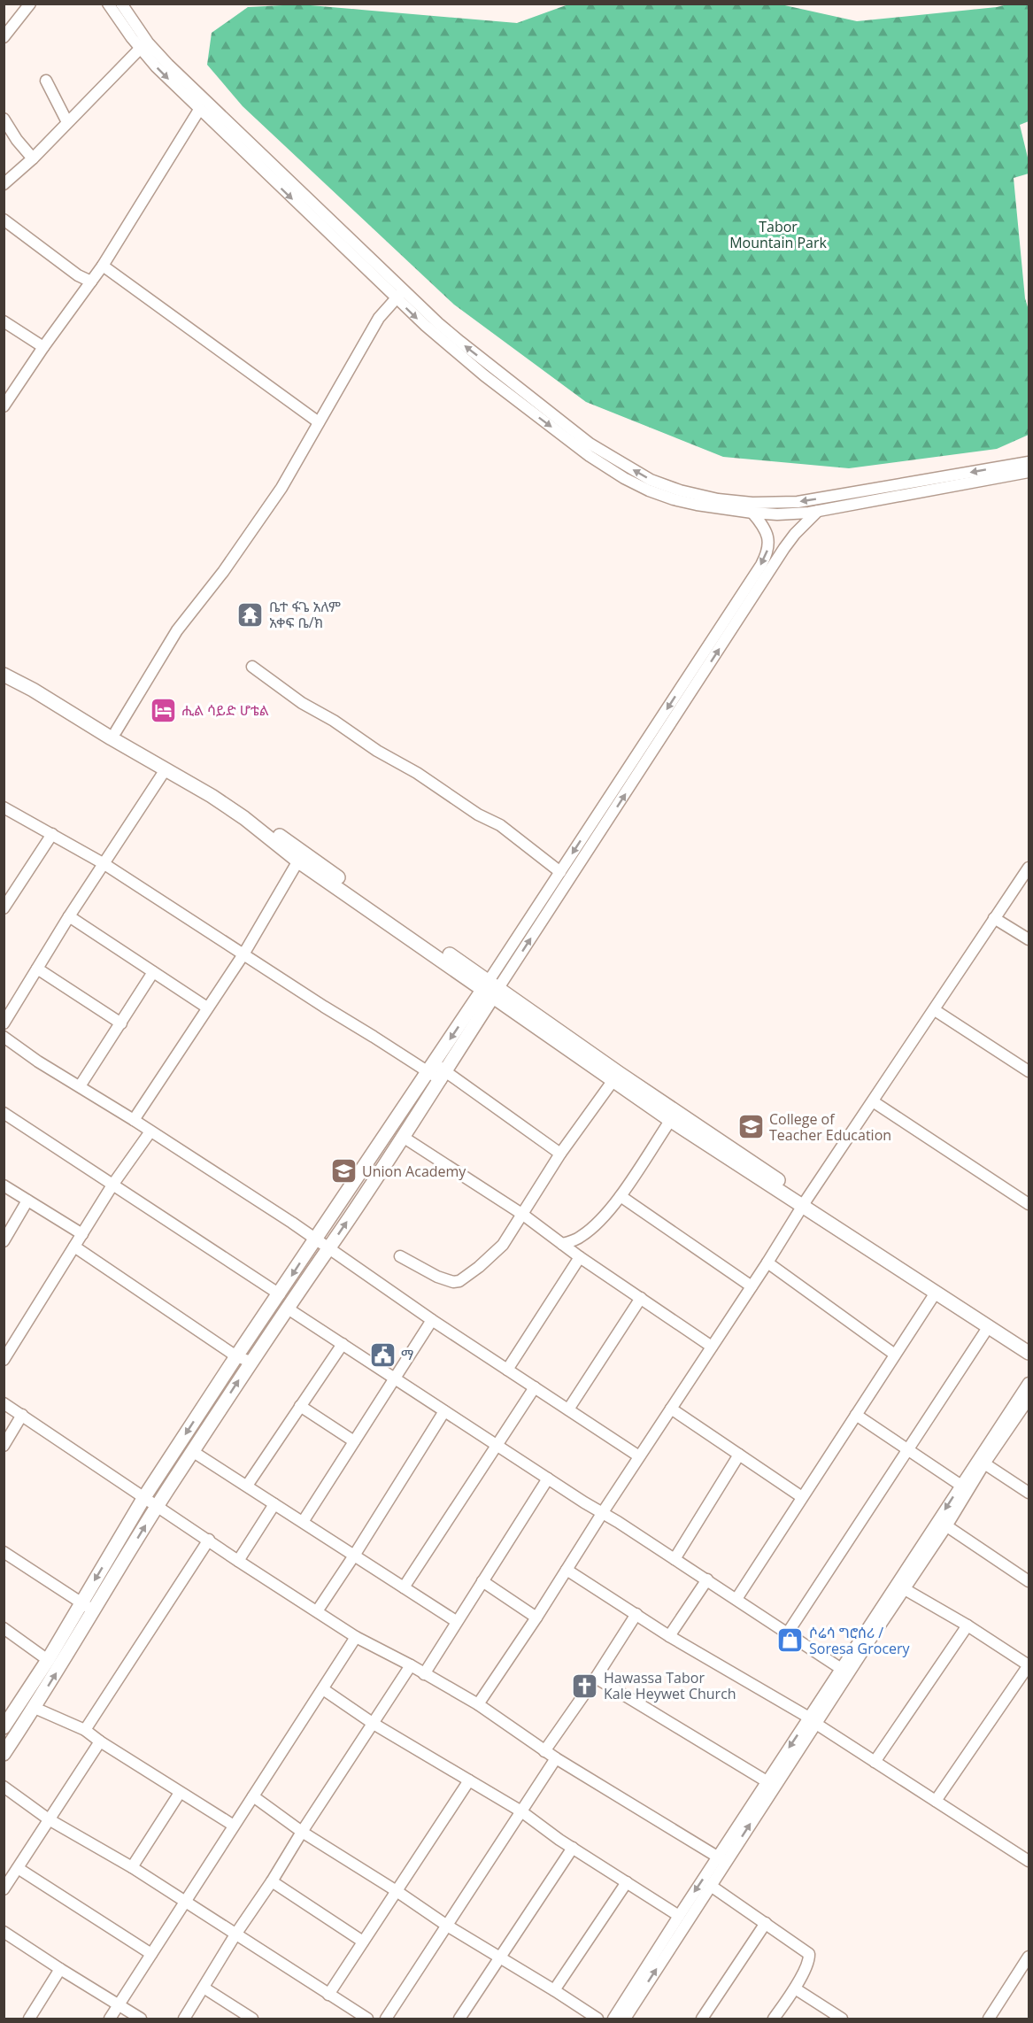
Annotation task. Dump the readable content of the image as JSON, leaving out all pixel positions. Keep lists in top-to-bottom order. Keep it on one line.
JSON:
{"parks":["Tabor Mountain Park"],"places":{"temple":["ቤተ ፋጌ አለም አቀፍ ቤ/ክ"],"hotel":["ሒል ሳይድ ሆቴል"],"school or university":["College of Teacher Education","Union Academy"],"public building":["ማ"],"shop":["ሶሬሳ ግሮሰሪ / Soresa Grocery"],"church":["Hawassa Tabor Kale Heywet Church"]}}
